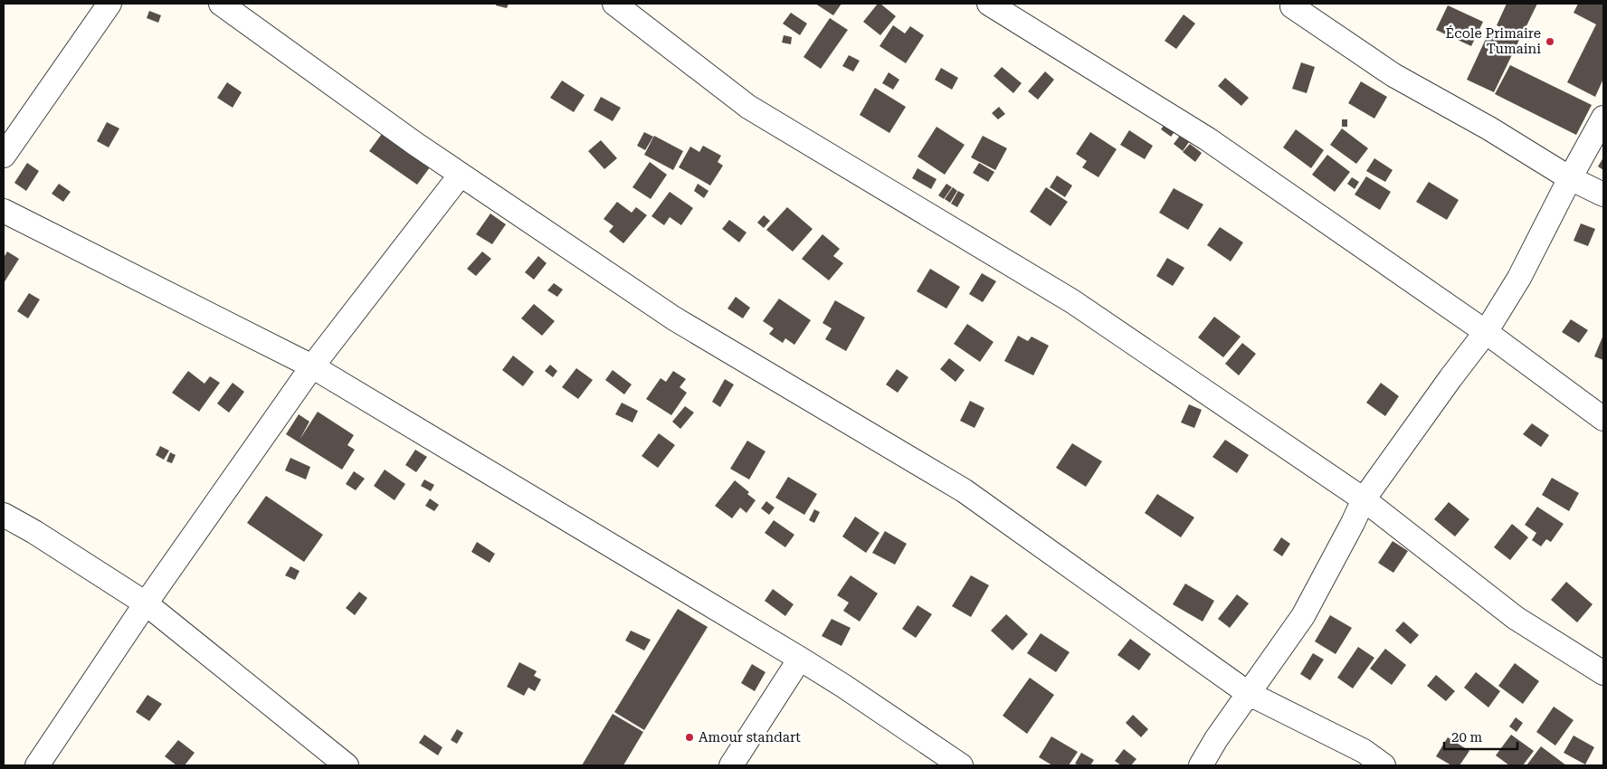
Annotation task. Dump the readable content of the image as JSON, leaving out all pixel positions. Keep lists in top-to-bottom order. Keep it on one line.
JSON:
{"places":["École Primaire Tumaini","Amour standart"],"scale_bar":"20 m"}
